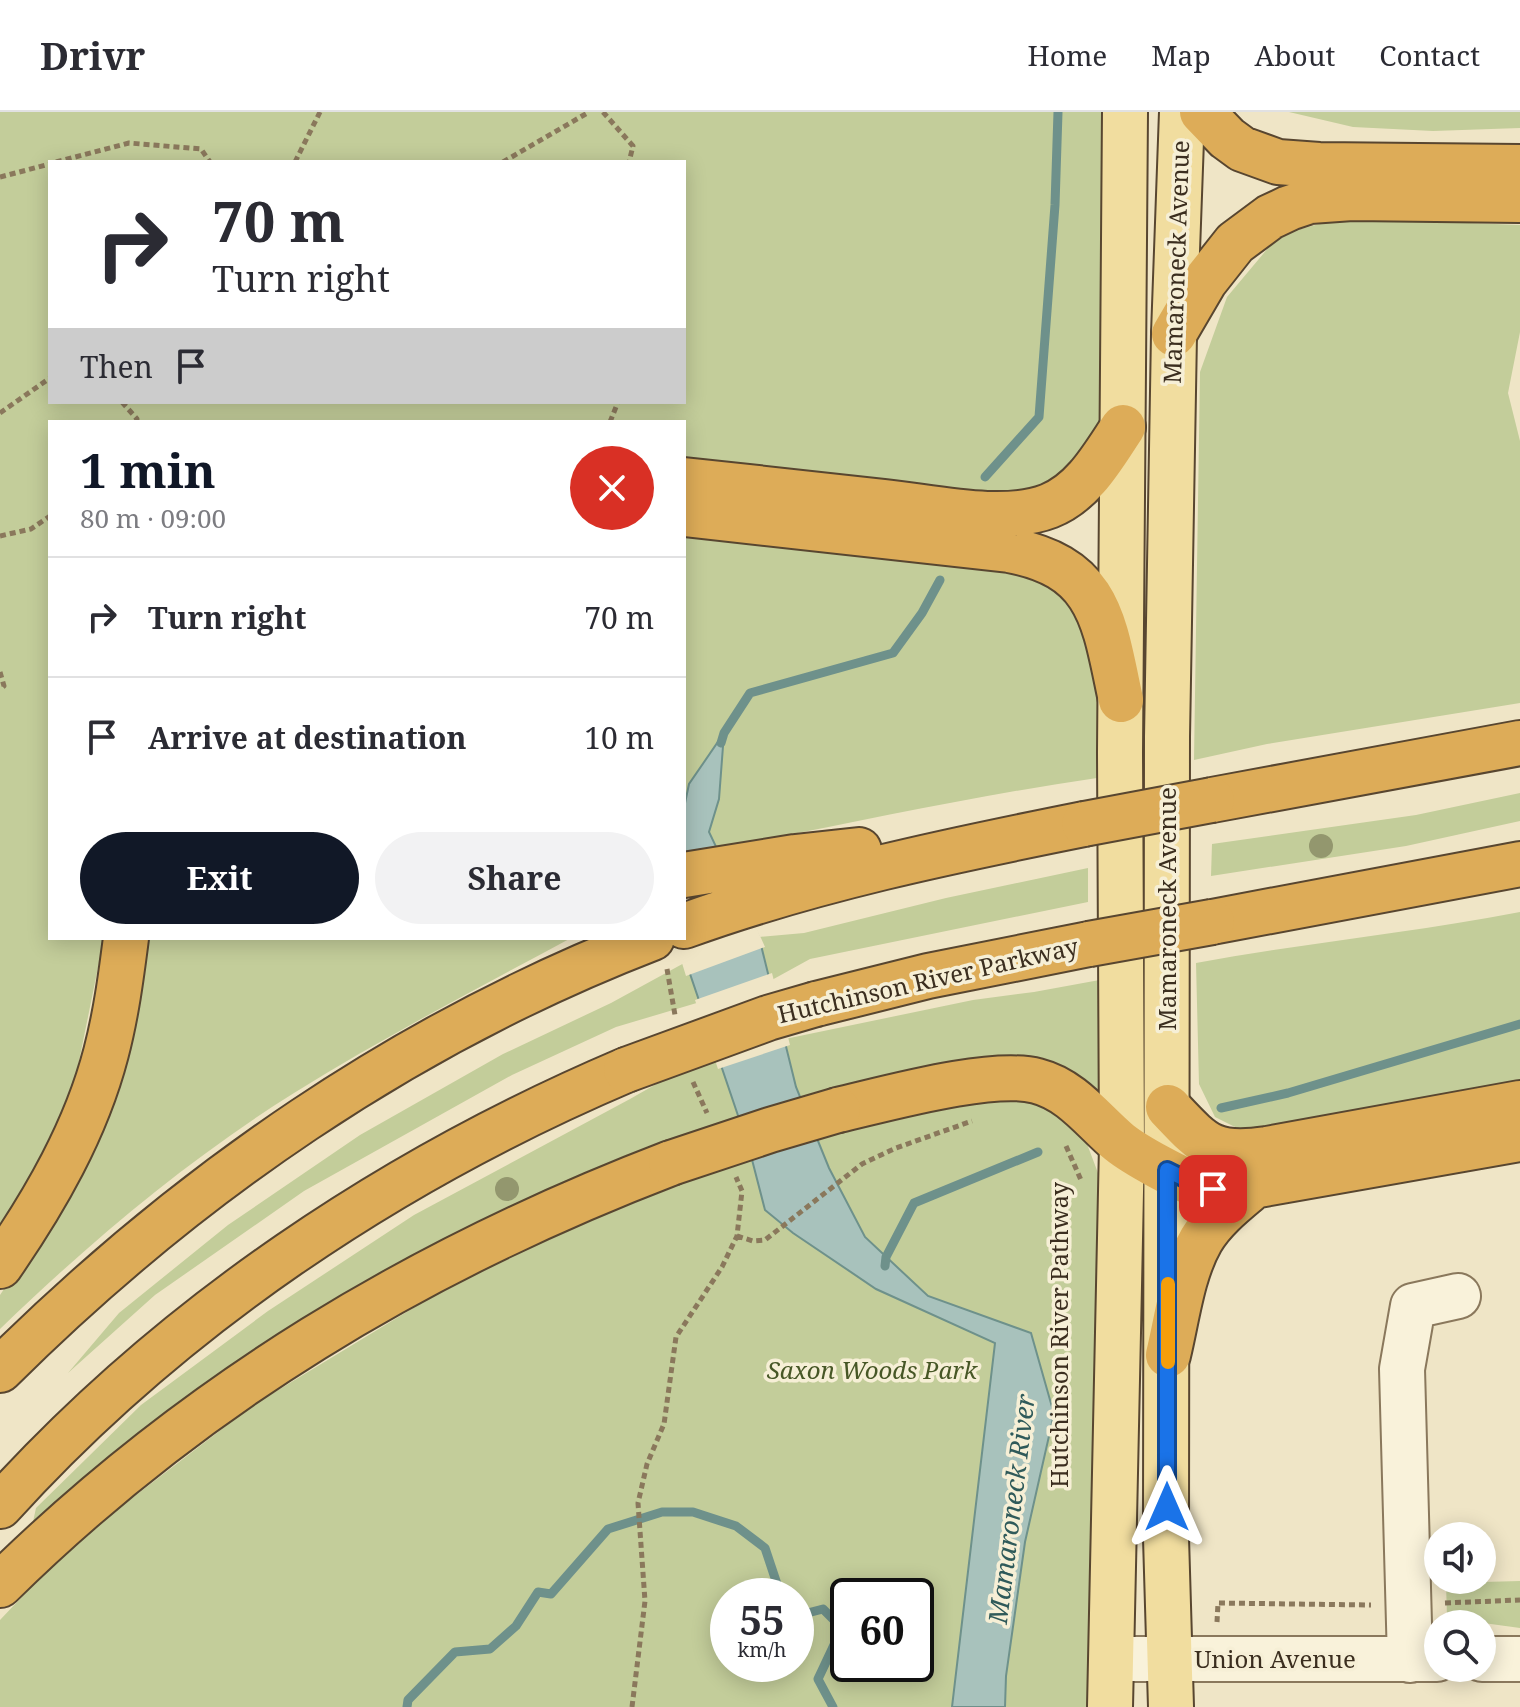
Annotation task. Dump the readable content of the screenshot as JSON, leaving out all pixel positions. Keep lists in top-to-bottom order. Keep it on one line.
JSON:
{"streets":{"highway":["Hutchinson River Parkway"],"main road":["Mamaroneck Avenue"],"street":["Union Avenue"],"path":["Hutchinson River Pathway"]},"crossings":[["Mamaroneck Avenue","Union Avenue"]],"water":["Mamaroneck River"],"parks":["Saxon Woods Park"],"page":{"header":"Drivr","nav":["Home","Map","About","Contact"],"turn":["70 m","Turn right"],"then":"Then","heading":["1 min","80 m · 09:00"],"list":[{"name":"Turn right","value":"70 m"},{"name":"Arrive at destination","value":"10 m"}],"buttons":["Exit","Share"],"speed":"55 km/h","limit":"60"}}
